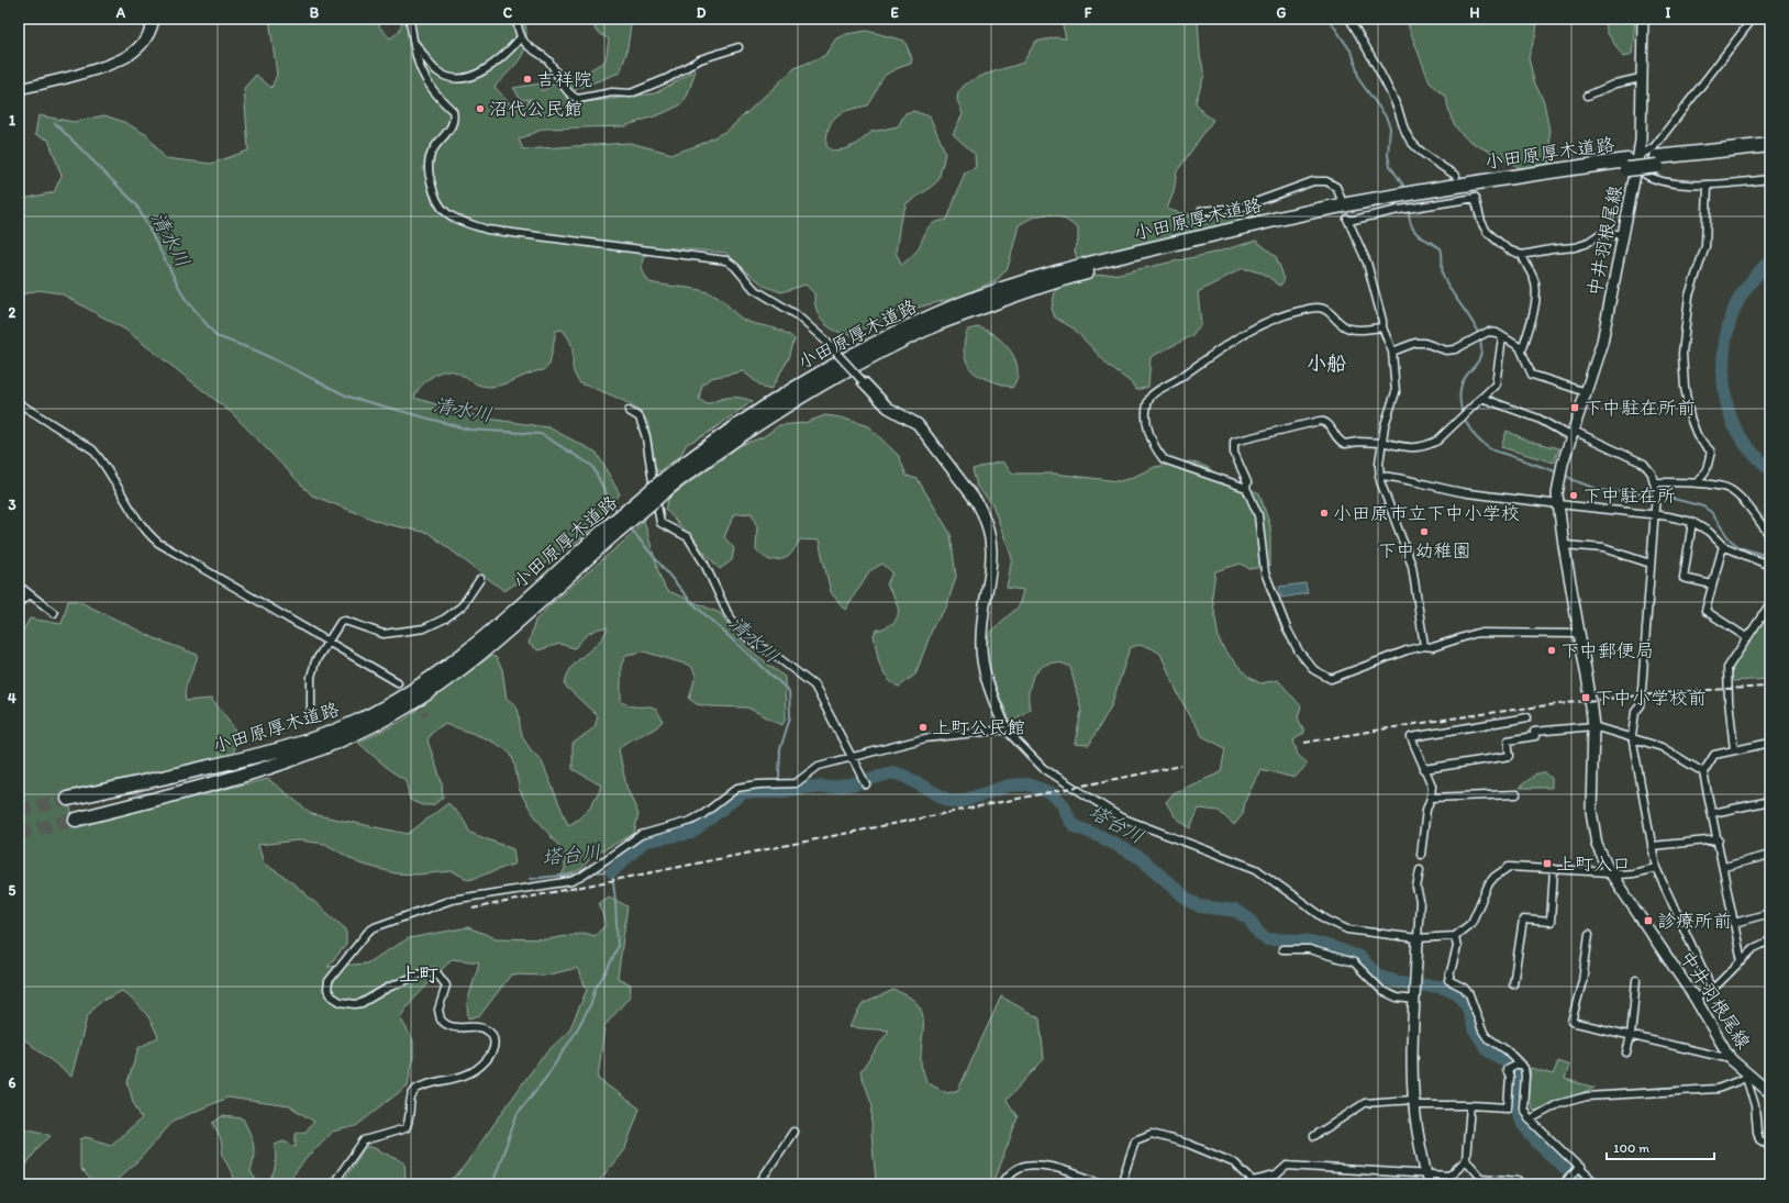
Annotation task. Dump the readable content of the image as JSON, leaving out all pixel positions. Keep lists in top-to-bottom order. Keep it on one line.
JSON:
{"streets":{"highway":["小田原厚木道路"],"main road":["中井羽根尾線"]},"crossings":[["小田原厚木道路","中井羽根尾線"]],"districts":["小船","上町"],"water":["清水川","塔台川"],"places":{"other":["吉祥院","沼代公民館","下中駐在所","小田原市立下中小学校","下中幼稚園","下中郵便局","上町公民館"],"transit":["下中駐在所前","下中小学校前","上町入口","診療所前"]},"scale_bar":"100 m","grid":{"columns":["A","B","C","D","E","F","G","H","I"],"rows":["1","2","3","4","5","6"]}}
